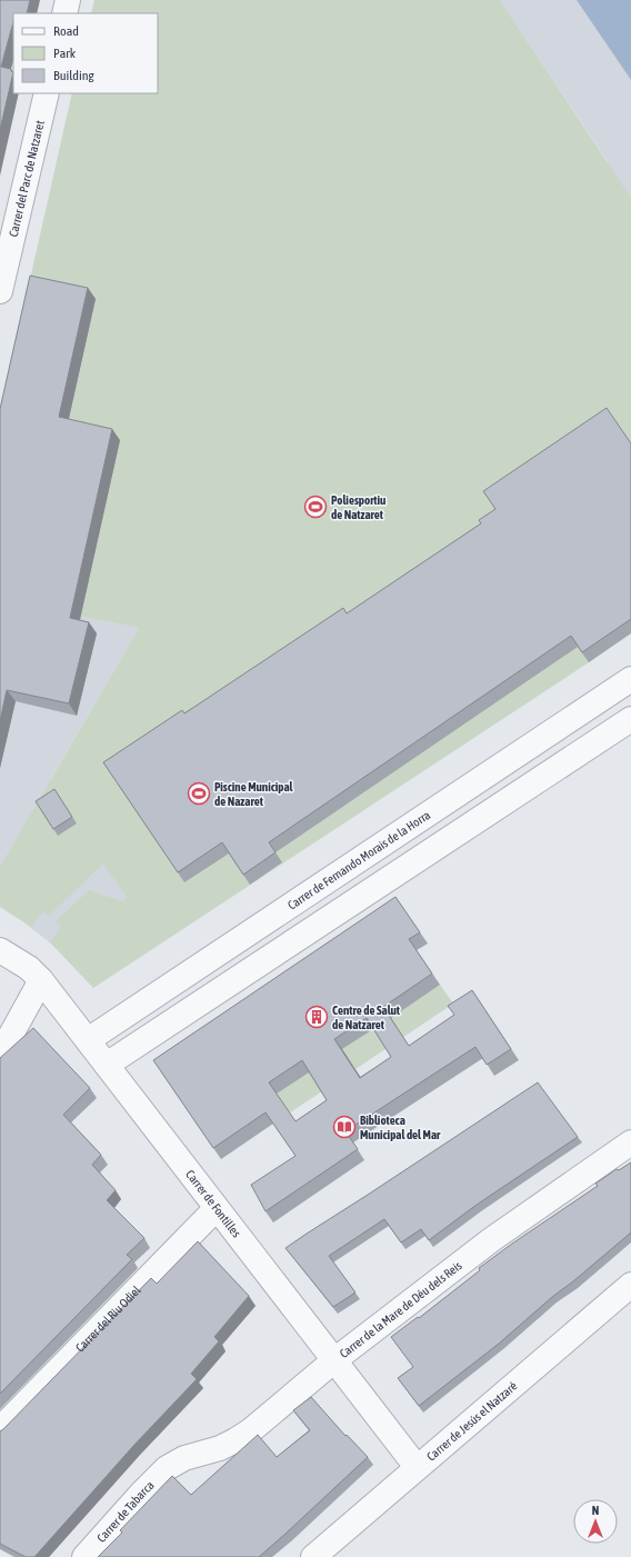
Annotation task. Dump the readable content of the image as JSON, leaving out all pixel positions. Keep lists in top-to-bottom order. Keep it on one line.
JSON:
{"streets":{"street":["Carrer del Parc de Natzaret","Carrer de Fernando Morais de la Horra","Carrer de Fontilles","Carrer de la Mare de Déu dels Reis","Carrer del Riu Odiel","Carrer de Jesús el Natzaré","Carrer de Tabarca"]},"crossings":[["Carrer de Fernando Morais de la Horra","Carrer de Fontilles"],["Carrer de Fontilles","Carrer de la Mare de Déu dels Reis"],["Carrer de Fontilles","Carrer del Riu Odiel"],["Carrer de Fontilles","Carrer de Jesús el Natzaré"],["Carrer de la Mare de Déu dels Reis","Carrer de Tabarca"]],"places":{"sports":["Poliesportiu de Natzaret","Piscine Municipal de Nazaret"],"building":["Centre de Salut de Natzaret"],"library":["Biblioteca Municipal del Mar"]},"legend":["Road","Park","Building"],"north":"top"}
